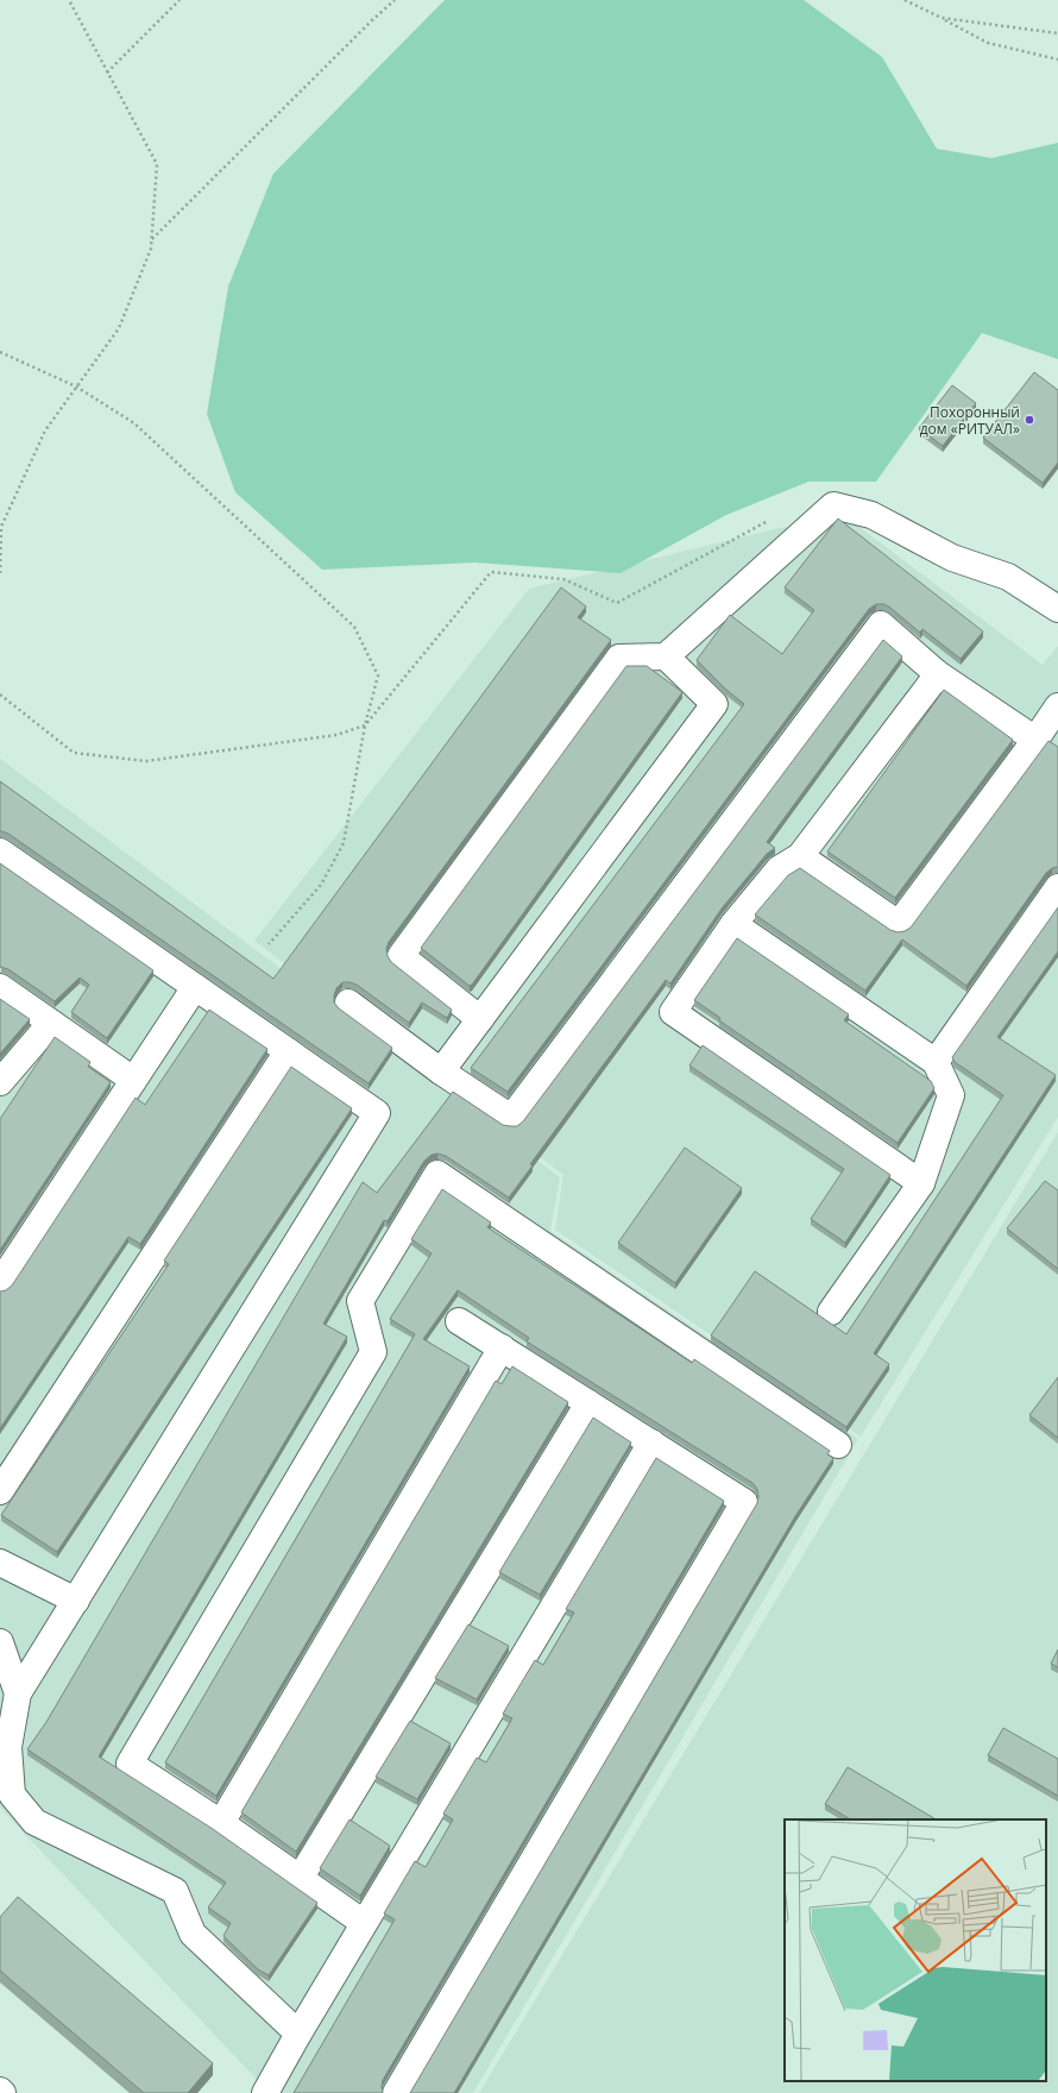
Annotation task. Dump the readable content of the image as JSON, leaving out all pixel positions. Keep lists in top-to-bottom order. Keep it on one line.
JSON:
{"places":["Похоронный дом «РИТУАЛ»"]}
